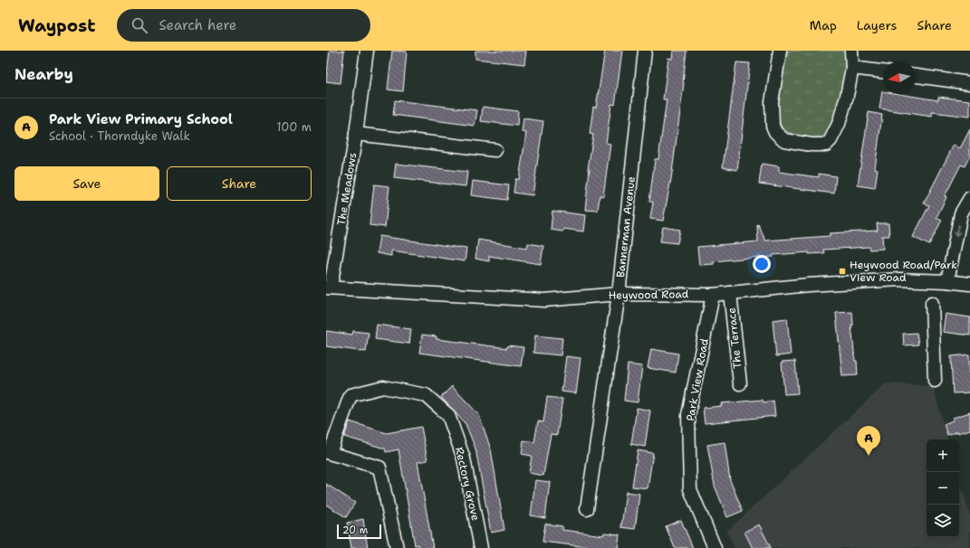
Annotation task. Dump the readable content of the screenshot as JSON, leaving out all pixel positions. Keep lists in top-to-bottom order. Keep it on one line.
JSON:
{"streets":{"street":["The Meadows","Bannerman Avenue","Heywood Road","The Terrace","Park View Road","Rectory Grove"]},"crossings":[["The Meadows","Heywood Road"],["Bannerman Avenue","Heywood Road"],["Heywood Road","The Terrace"],["Heywood Road","Park View Road"]],"places":{"transit":["Heywood Road/Park View Road"]},"scale_bar":"20 m","north":"left","page":{"header":"Waypost","search":"Search here","nav":["Map","Layers","Share"],"heading":"Nearby","list":[{"mark":"A","name":"Park View Primary School","note":"School · Thorndyke Walk","value":"100 m"}],"buttons":["Save","Share"],"pins":"A","map_buttons":["+","−"],"scale":"20 m"}}
